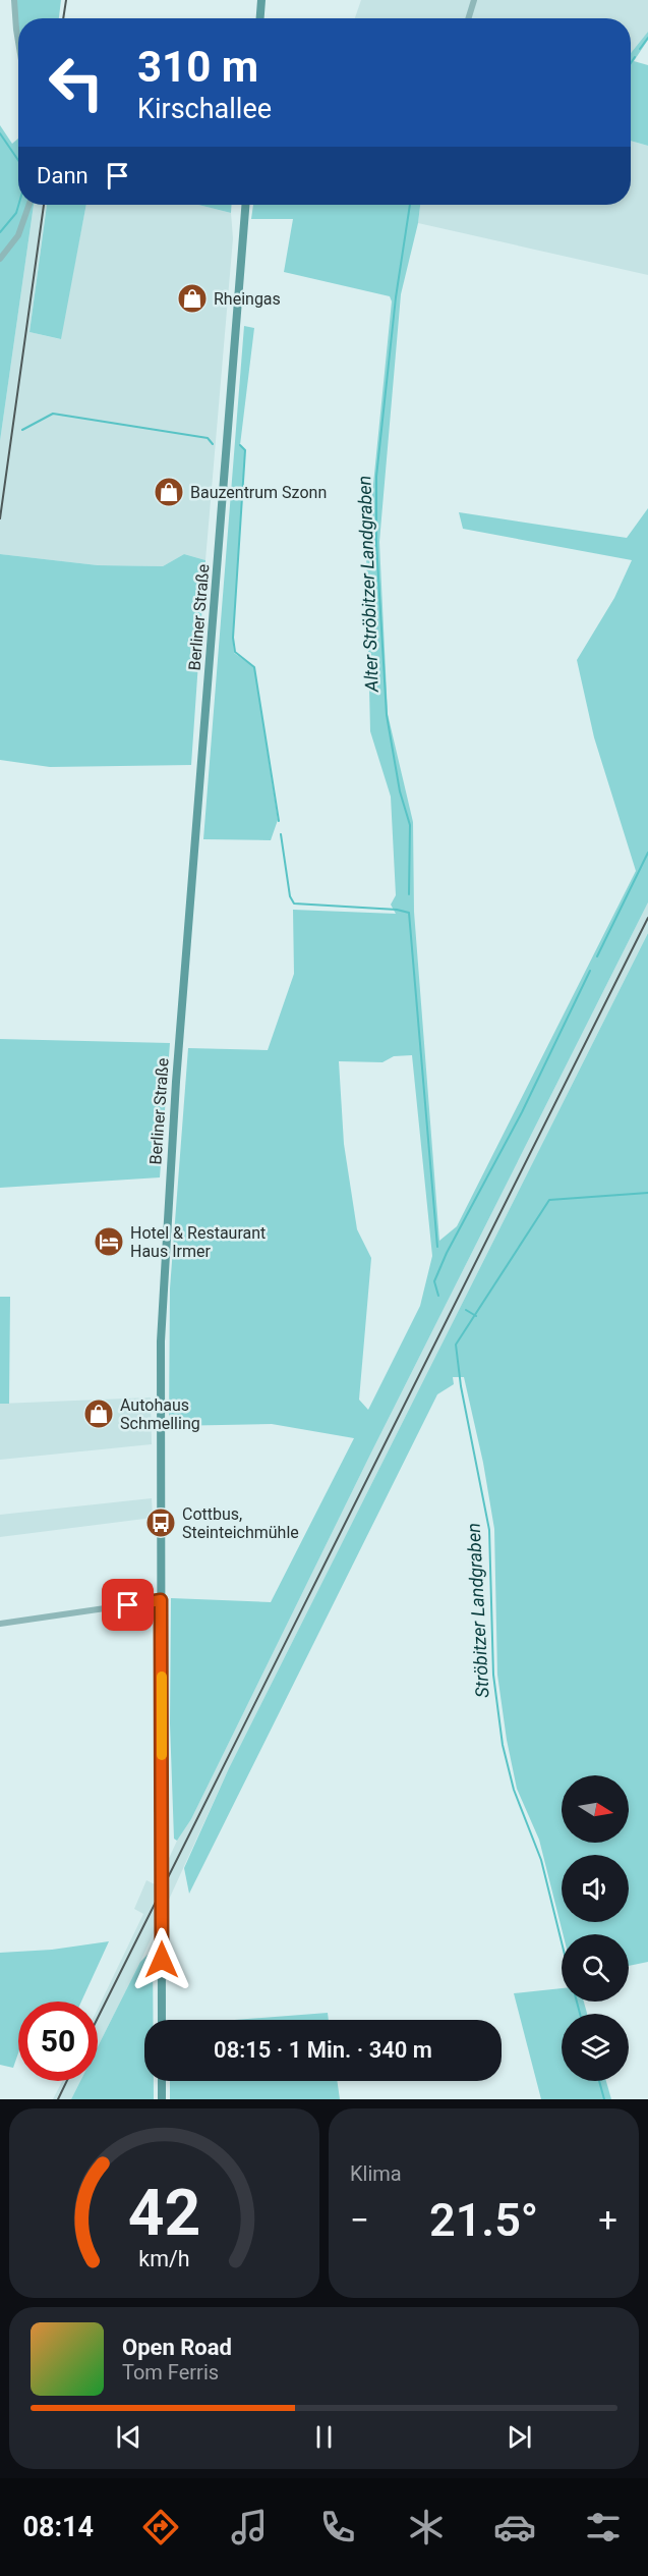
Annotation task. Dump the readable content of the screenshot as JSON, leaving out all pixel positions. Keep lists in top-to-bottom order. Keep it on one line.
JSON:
{"streets":{"main road":["Berliner Straße"]},"water":["Alter Ströbitzer Landgraben","Ströbitzer Landgraben"],"places":{"shop":["Rheingas","Bauzentrum Szonn","Autohaus Schmelling"],"hotel":["Hotel & Restaurant Haus Irmer"],"bus stop":["Cottbus, Steinteichmühle"]},"north":"right","page":{"turn":["310 m","Kirschallee"],"then":"Dann","limit":"50","trip":"08:15 · 1 Min. · 340 m","tile":"Klima","heat":["−","21.5°","+"],"song":["Open Road","Tom Ferris"],"tabs":"08:14","gauge":["42","km/h"]}}
